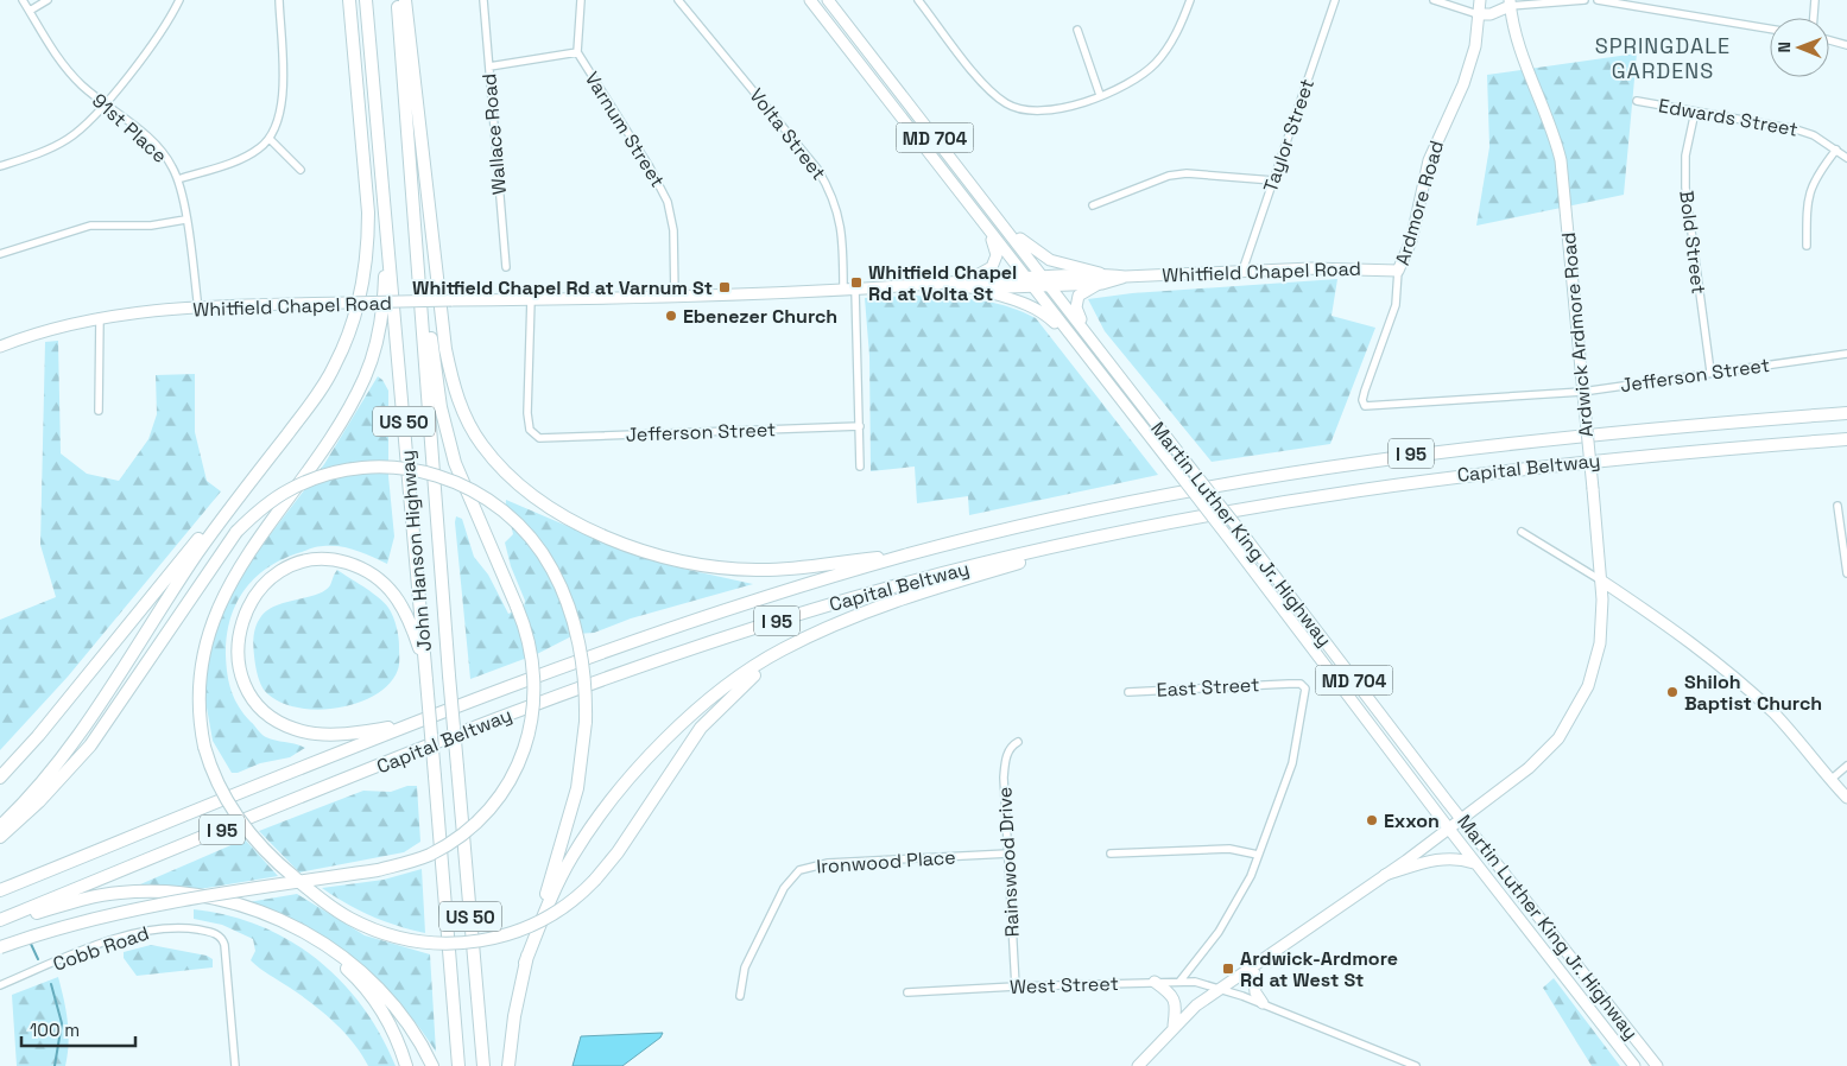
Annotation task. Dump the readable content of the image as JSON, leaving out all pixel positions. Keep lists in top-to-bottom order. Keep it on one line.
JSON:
{"streets":{"highway":["US 50","I 95","Capital Beltway","John Hanson Highway"],"main road":["MD 704","Ardmore Road","Whitfield Chapel Road","Ardwick Ardmore Road","Martin Luther King Jr. Highway"],"street":["Edwards Street","91st Place","Varnum Street","Wallace Road","Volta Street","Taylor Street","Bold Street","Jefferson Street","East Street","Ironwood Place","Rainswood Drive","Cobb Road","West Street"]},"crossings":[["Edwards Street","Bold Street"],["91st Place","Whitfield Chapel Road"],["Varnum Street","Whitfield Chapel Road"],["Volta Street","Whitfield Chapel Road"],["Taylor Street","Whitfield Chapel Road"],["Ardmore Road","Whitfield Chapel Road"],["Ardmore Road","Jefferson Street"],["Bold Street","Jefferson Street"],["Whitfield Chapel Road","Jefferson Street"],["Whitfield Chapel Road","Martin Luther King Jr. Highway"],["Ardwick Ardmore Road","Jefferson Street"],["Ardwick Ardmore Road","Martin Luther King Jr. Highway"],["Ardwick Ardmore Road","West Street"],["Ironwood Place","Rainswood Drive"],["Rainswood Drive","West Street"]],"districts":["SPRINGDALE GARDENS"],"places":{"transit":["Whitfield Chapel Rd at Volta St","Whitfield Chapel Rd at Varnum St","Ardwick-Ardmore Rd at West St"],"other":["Ebenezer Church","Shiloh Baptist Church","Exxon"]},"scale_bar":"100 m","north":"left"}
